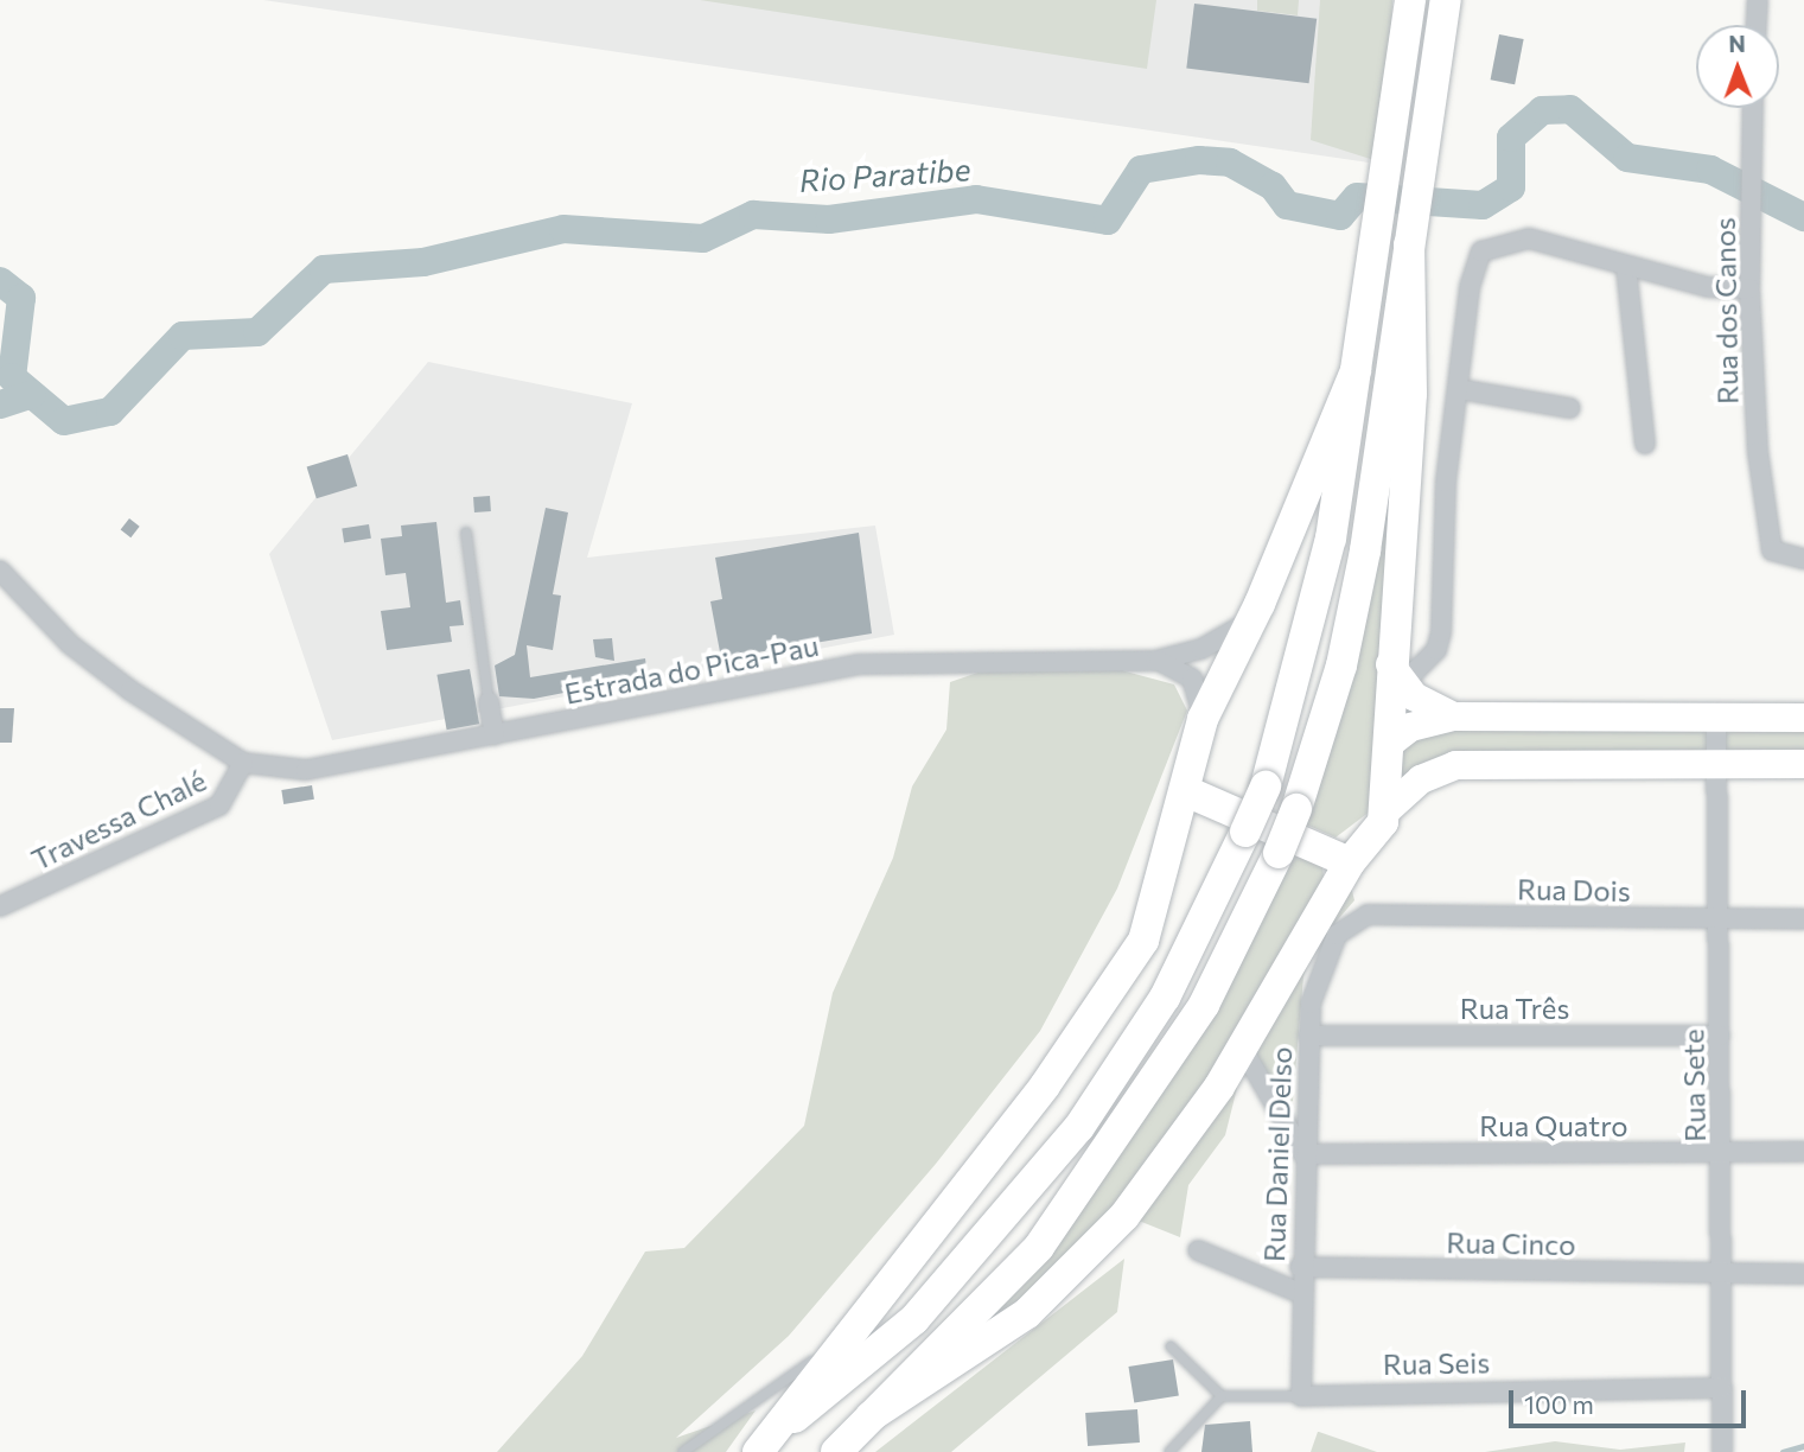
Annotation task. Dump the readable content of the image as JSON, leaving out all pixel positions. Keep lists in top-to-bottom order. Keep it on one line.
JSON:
{"streets":{"street":["Rua dos Canos","Estrada do Pica-Pau","Travessa Chalé","Rua Dois","Rua Três","Rua Sete","Rua Quatro","Rua Daniel Delso","Rua Cinco","Rua Seis"]},"crossings":[["Estrada do Pica-Pau","Travessa Chalé"],["Rua Dois","Rua Sete"],["Rua Dois","Rua Daniel Delso"],["Rua Três","Rua Sete"],["Rua Três","Rua Daniel Delso"],["Rua Sete","Rua Quatro"],["Rua Sete","Rua Cinco"],["Rua Sete","Rua Seis"],["Rua Quatro","Rua Daniel Delso"],["Rua Daniel Delso","Rua Cinco"],["Rua Daniel Delso","Rua Seis"]],"water":["Rio Paratibe"],"scale_bar":"100 m","north":"top"}
